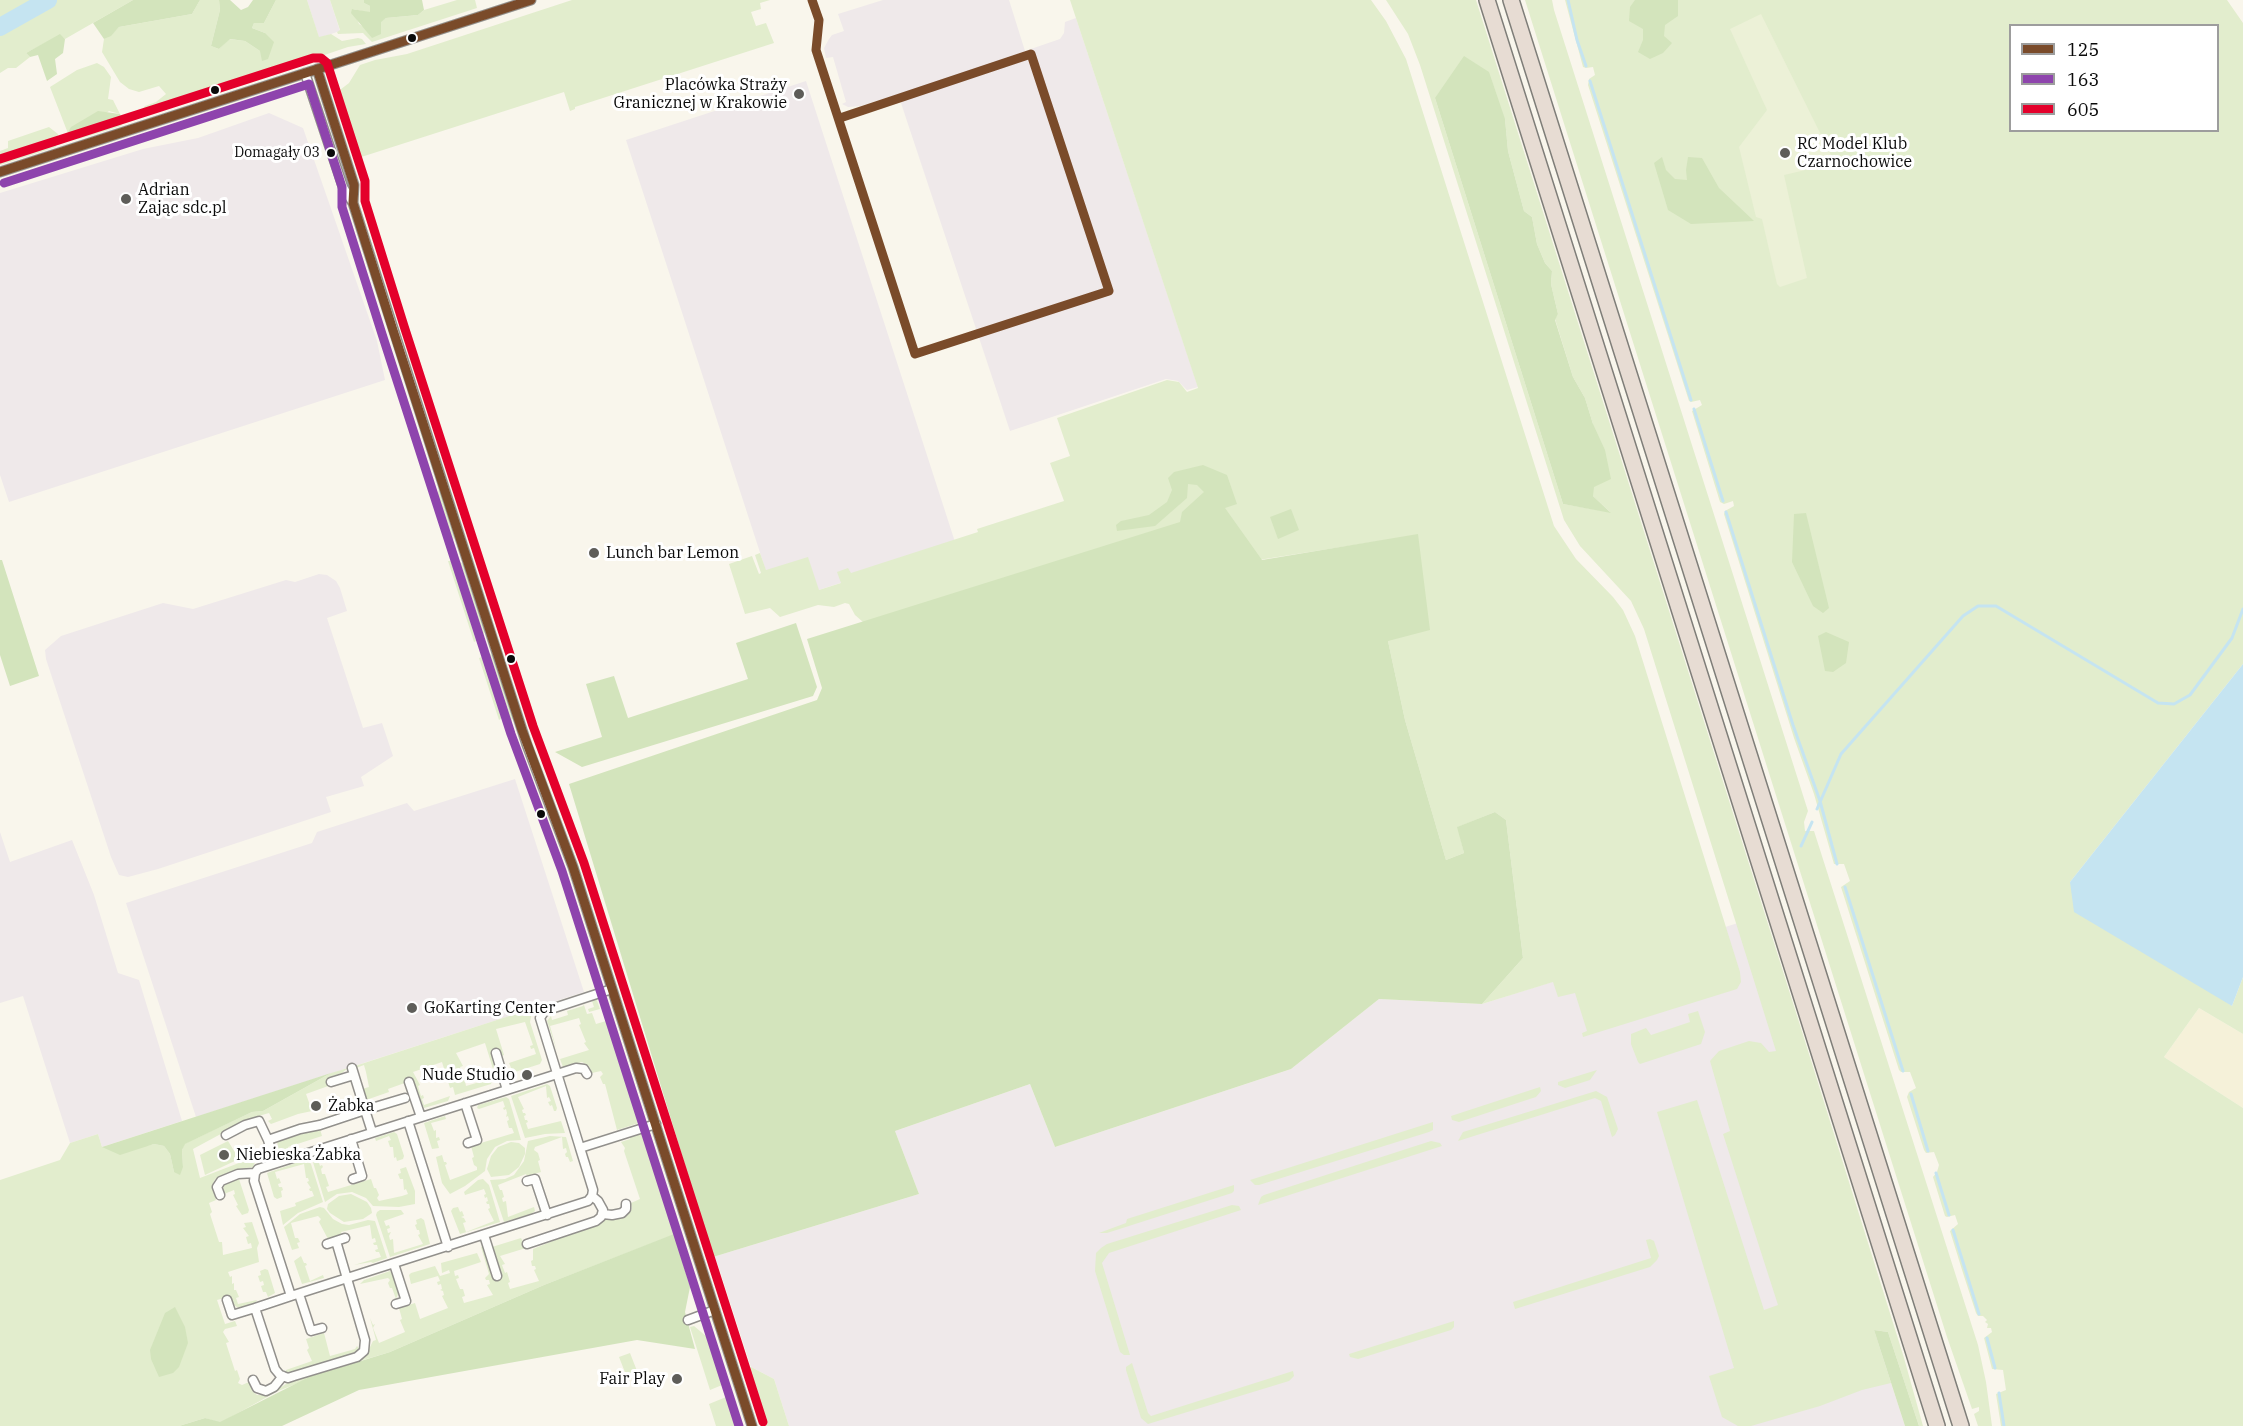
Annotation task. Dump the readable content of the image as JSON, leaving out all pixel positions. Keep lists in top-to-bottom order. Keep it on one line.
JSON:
{"places":["Placówka Straży Granicznej w Krakowie","Domagały 03","RC Model Klub Czarnochowice","Adrian Zając sdc.pl","Lunch bar Lemon","GoKarting Center","Nude Studio","Żabka","Niebieska Żabka","Fair Play"],"lines":["transit line 125","transit line 605","transit line 163"],"legend":["125","163","605"]}
